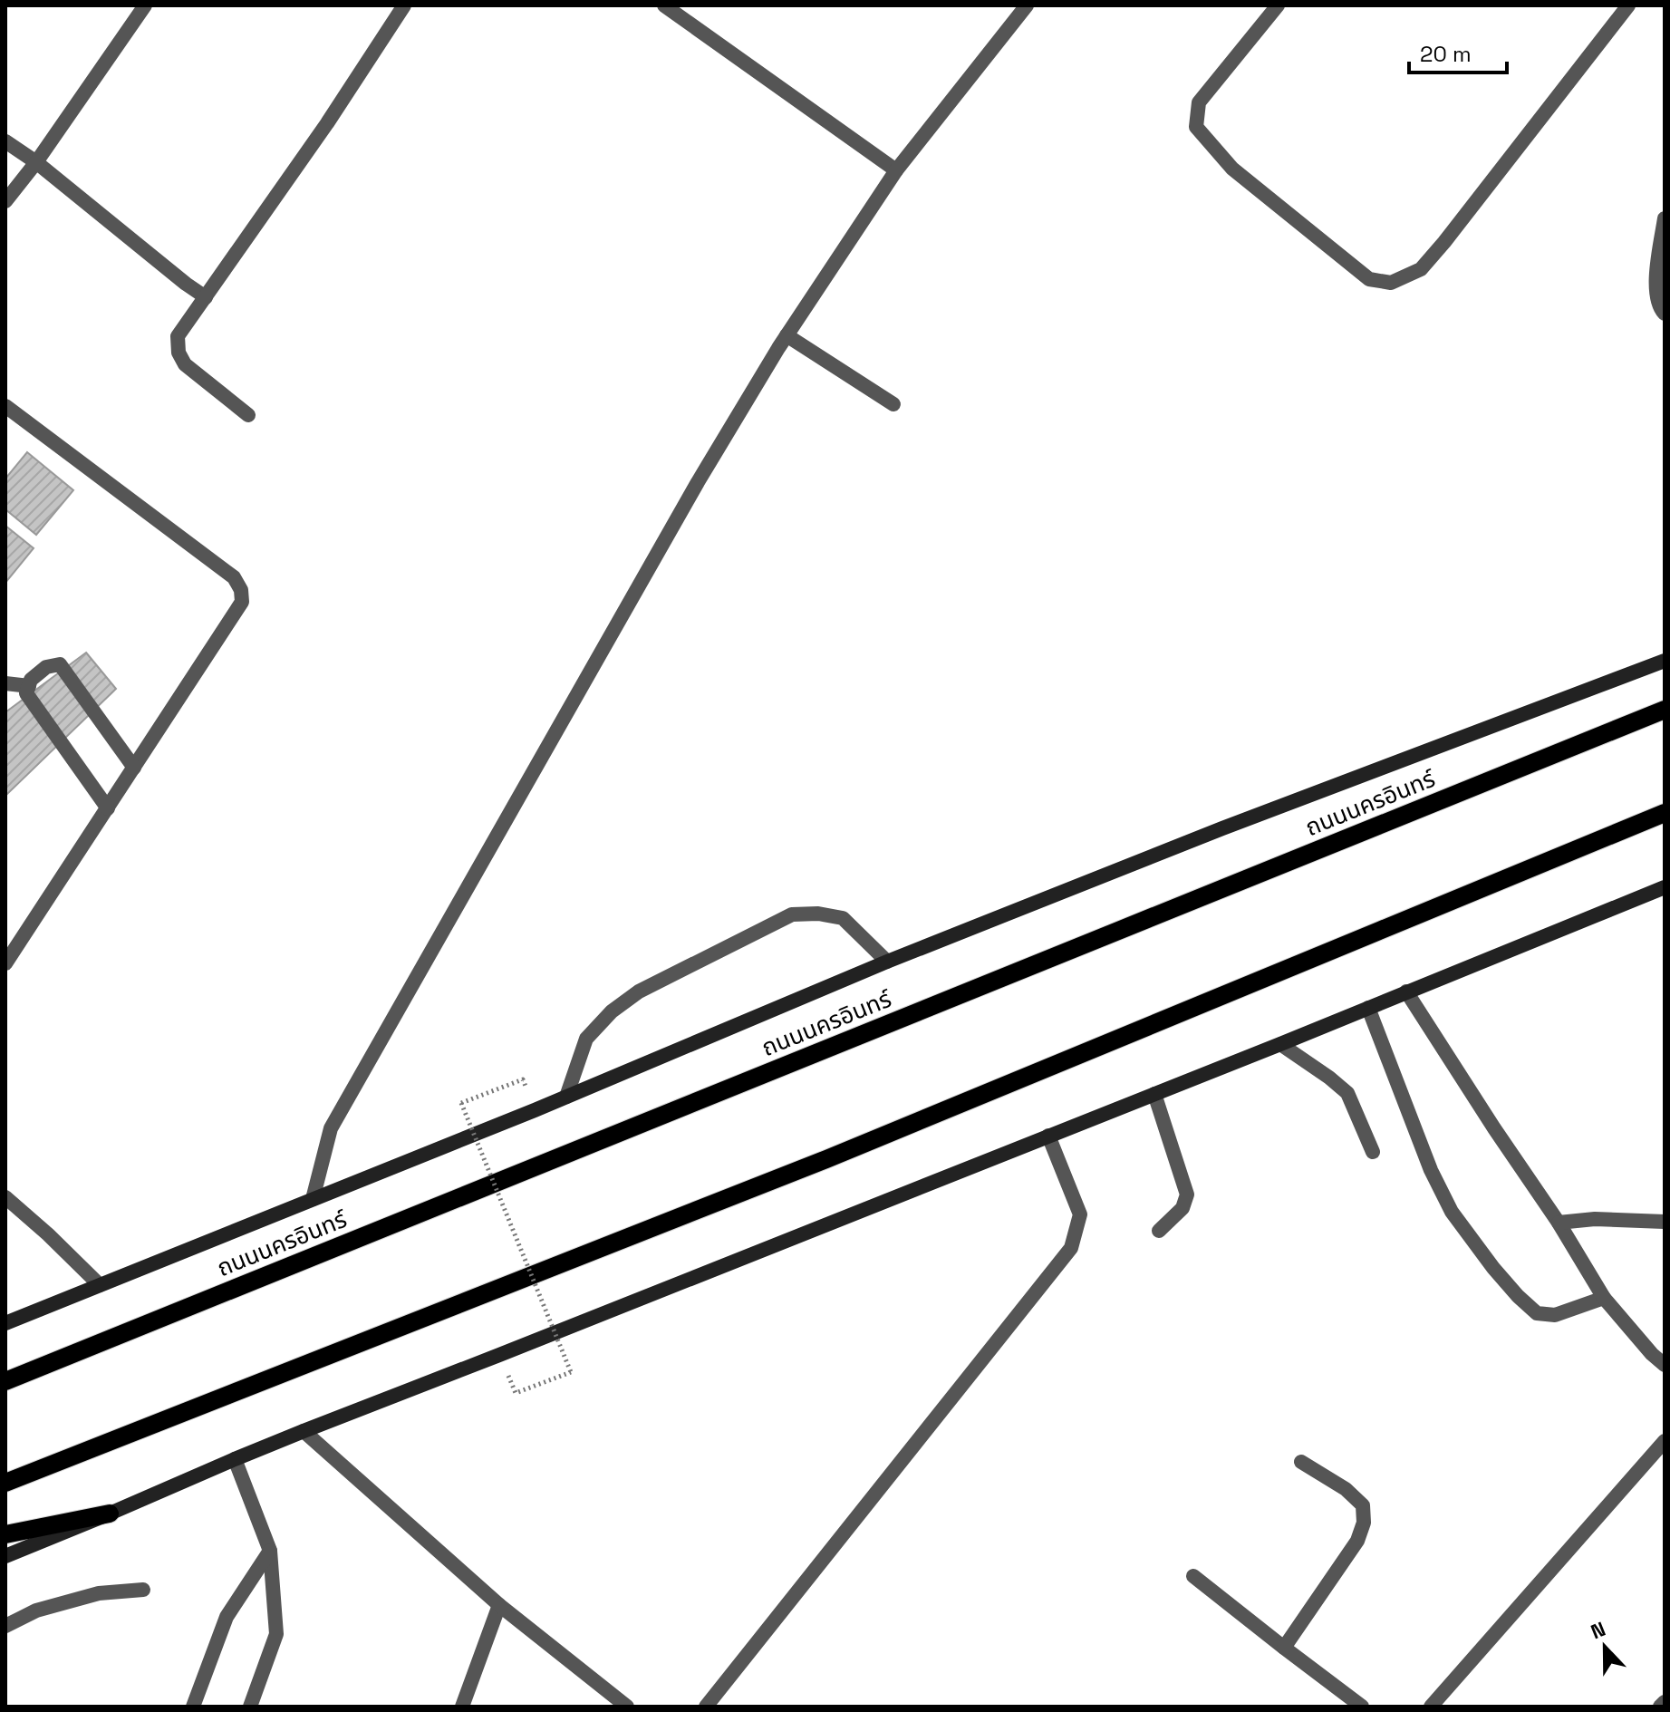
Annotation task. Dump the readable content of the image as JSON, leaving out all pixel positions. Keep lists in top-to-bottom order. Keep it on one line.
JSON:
{"streets":{"main road":["ถนนนครอินทร์"]},"scale_bar":"20 m","north":"top"}
